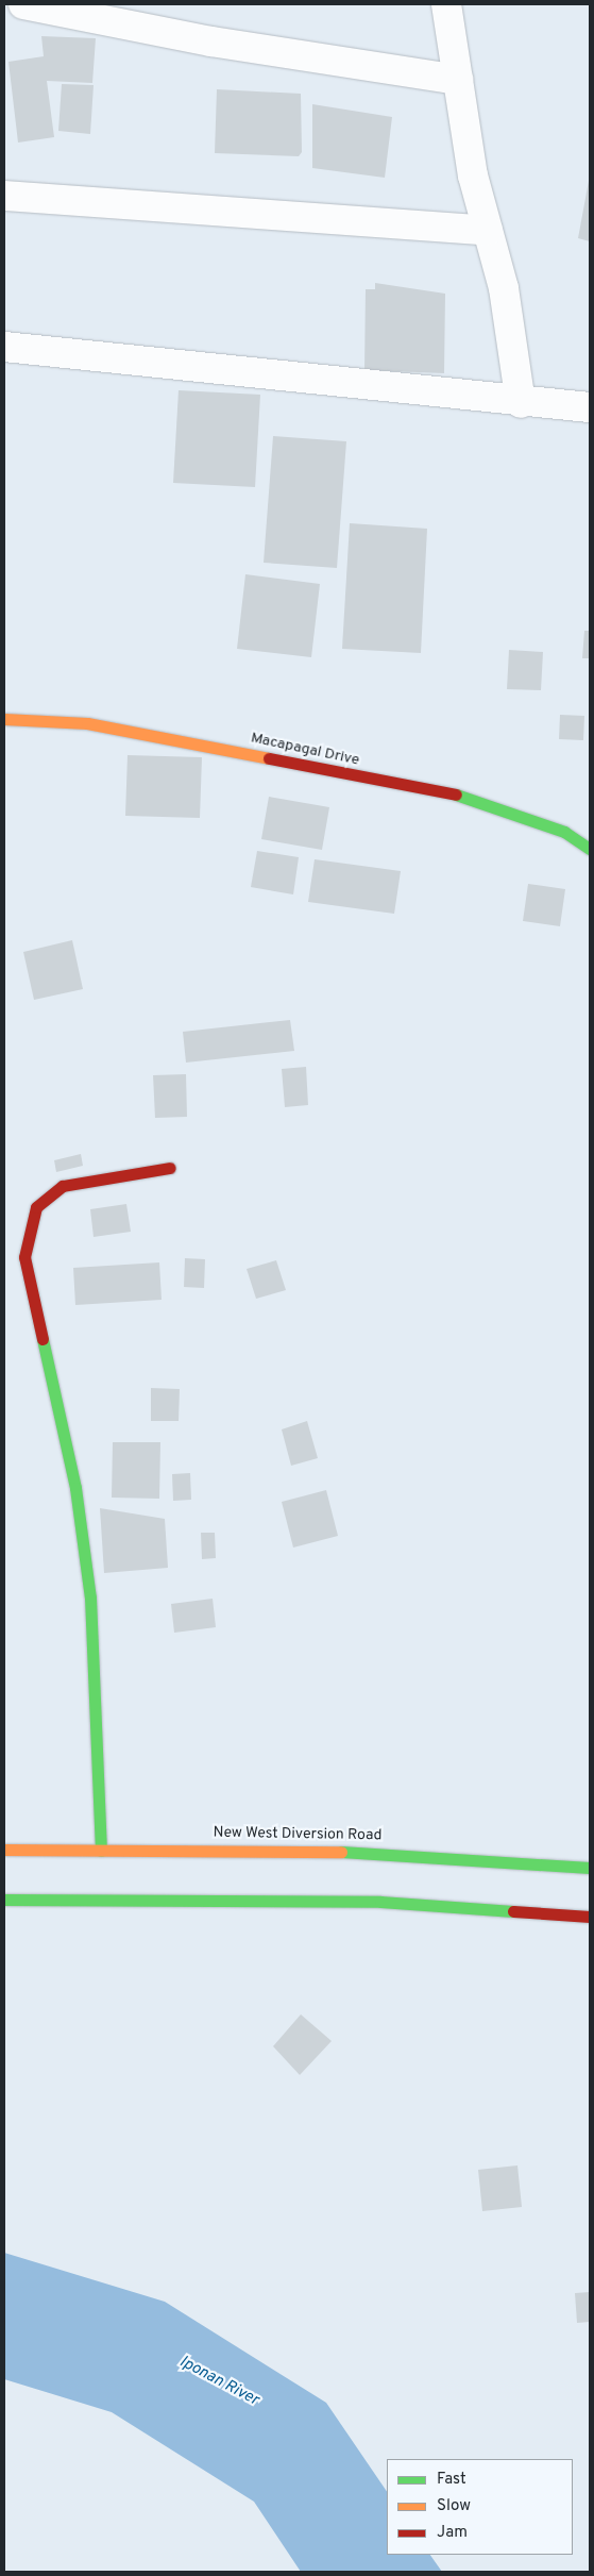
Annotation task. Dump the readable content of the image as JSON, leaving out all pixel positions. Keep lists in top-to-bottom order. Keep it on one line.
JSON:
{"streets":{"street":["Macapagal Drive","New West Diversion Road"]},"water":["Iponan River"],"legend":["Fast","Slow","Jam"]}
